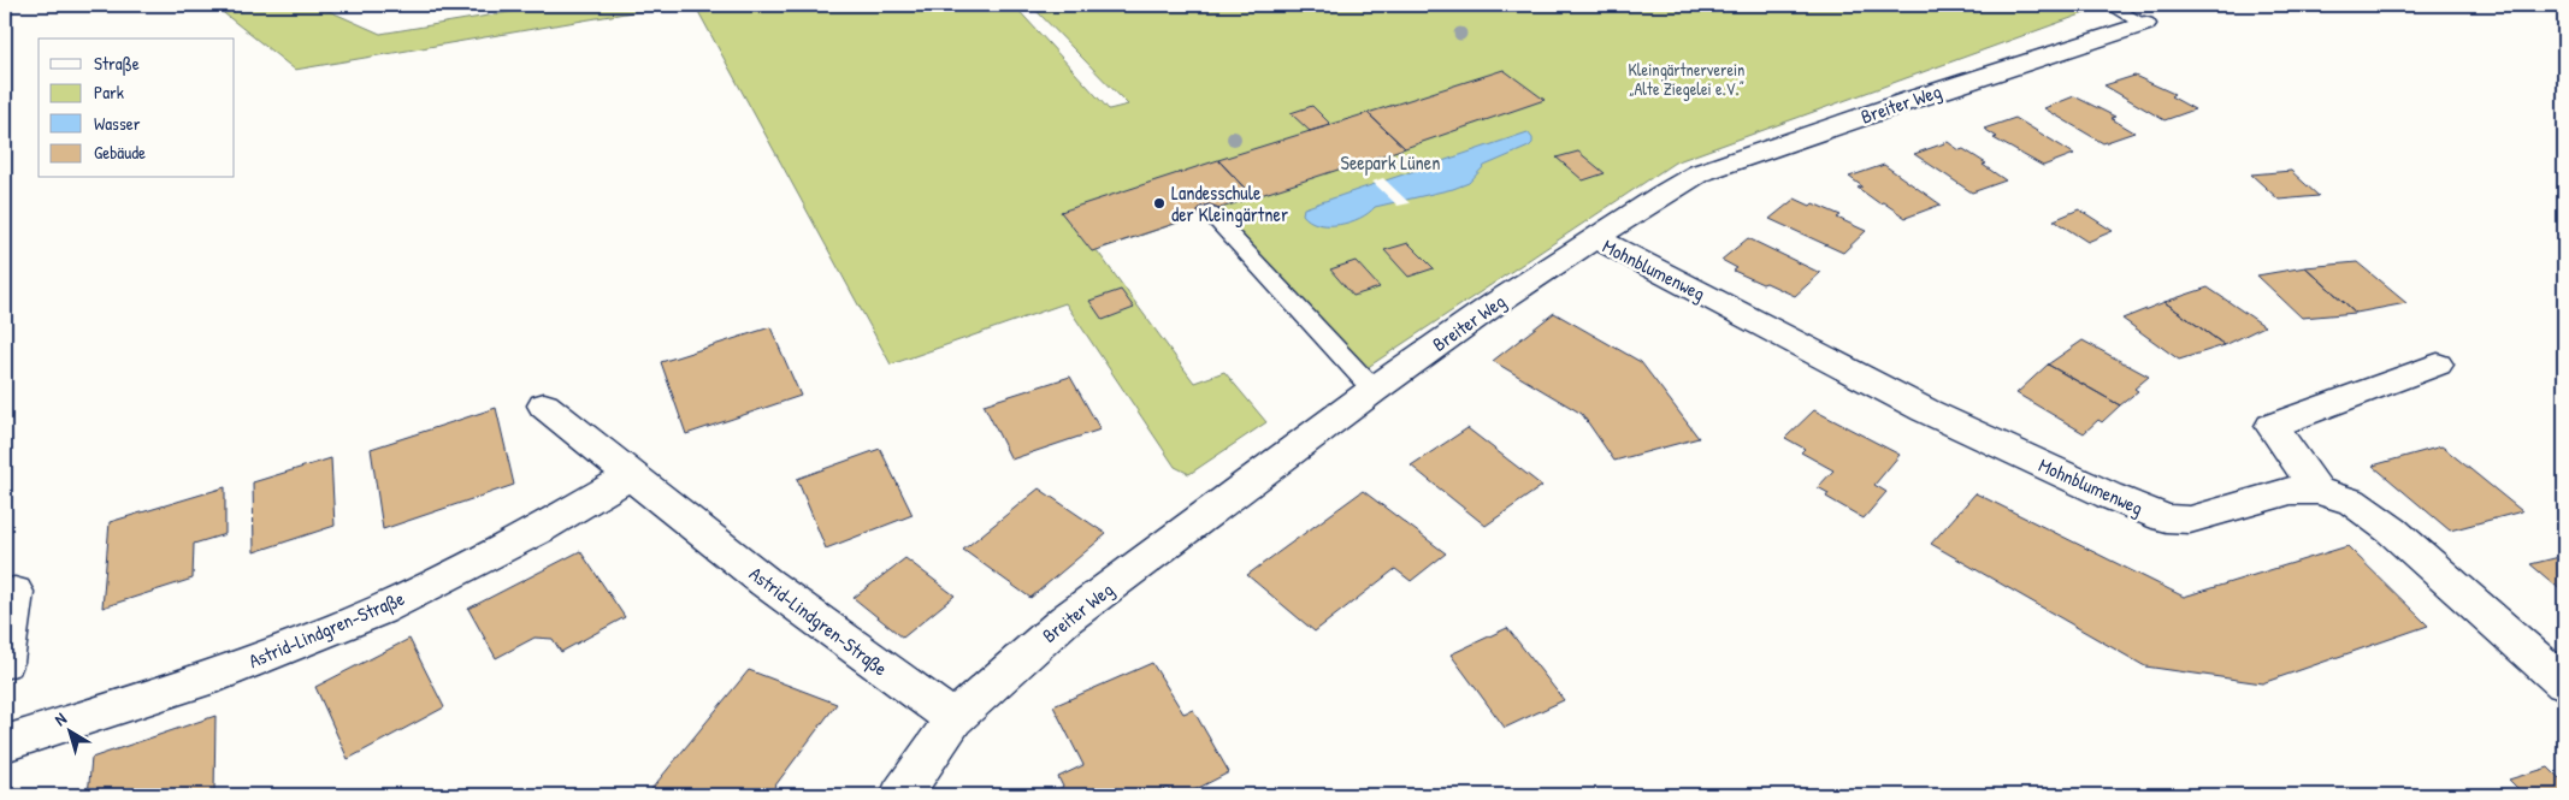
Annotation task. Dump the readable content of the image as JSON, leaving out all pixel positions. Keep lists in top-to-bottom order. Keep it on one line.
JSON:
{"streets":{"street":["Breiter Weg","Mohnblumenweg","Astrid-Lindgren-Straße"]},"crossings":[["Breiter Weg","Mohnblumenweg"],["Breiter Weg","Astrid-Lindgren-Straße"]],"parks":["Kleingärtnerverein „Alte Ziegelei e.V.”","Seepark Lünen"],"places":["Landesschule der Kleingärtner"],"legend":["Straße","Park","Wasser","Gebäude"],"north":"top left"}
